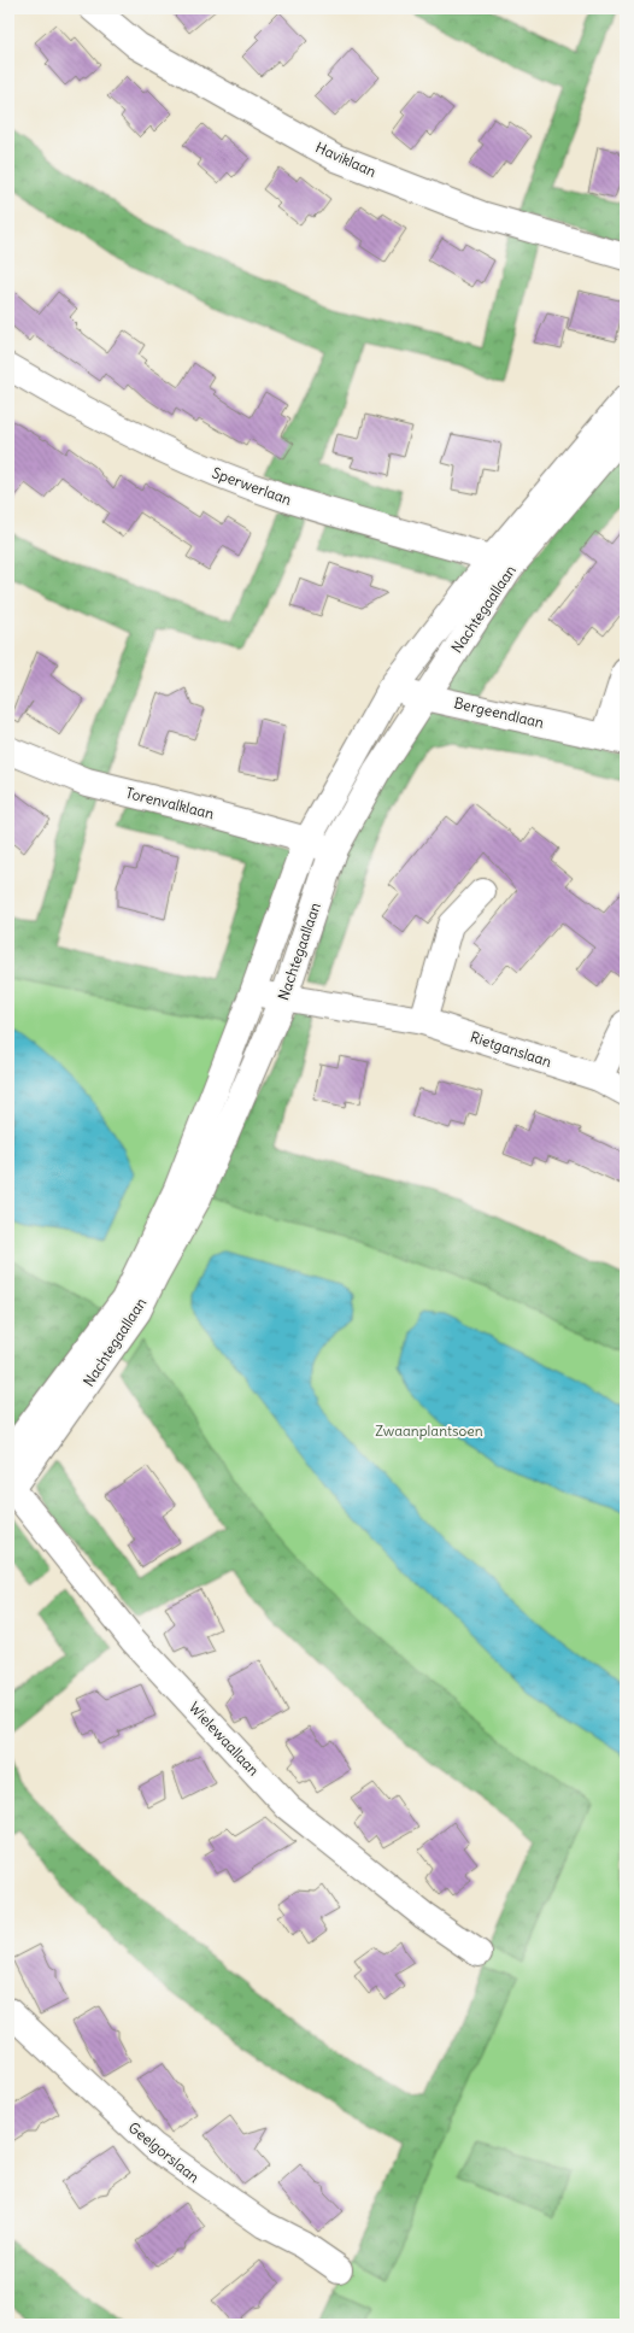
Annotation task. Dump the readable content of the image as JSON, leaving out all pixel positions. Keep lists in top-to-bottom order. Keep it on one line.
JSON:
{"streets":{"street":["Haviklaan","Sperwerlaan","Nachtegaallaan","Bergeendlaan","Torenvalklaan","Rietganslaan","Wielewaallaan","Geelgorslaan"]},"crossings":[["Sperwerlaan","Nachtegaallaan"],["Nachtegaallaan","Bergeendlaan"],["Nachtegaallaan","Torenvalklaan"],["Nachtegaallaan","Rietganslaan"],["Nachtegaallaan","Wielewaallaan"]],"parks":["Zwaanplantsoen"]}
